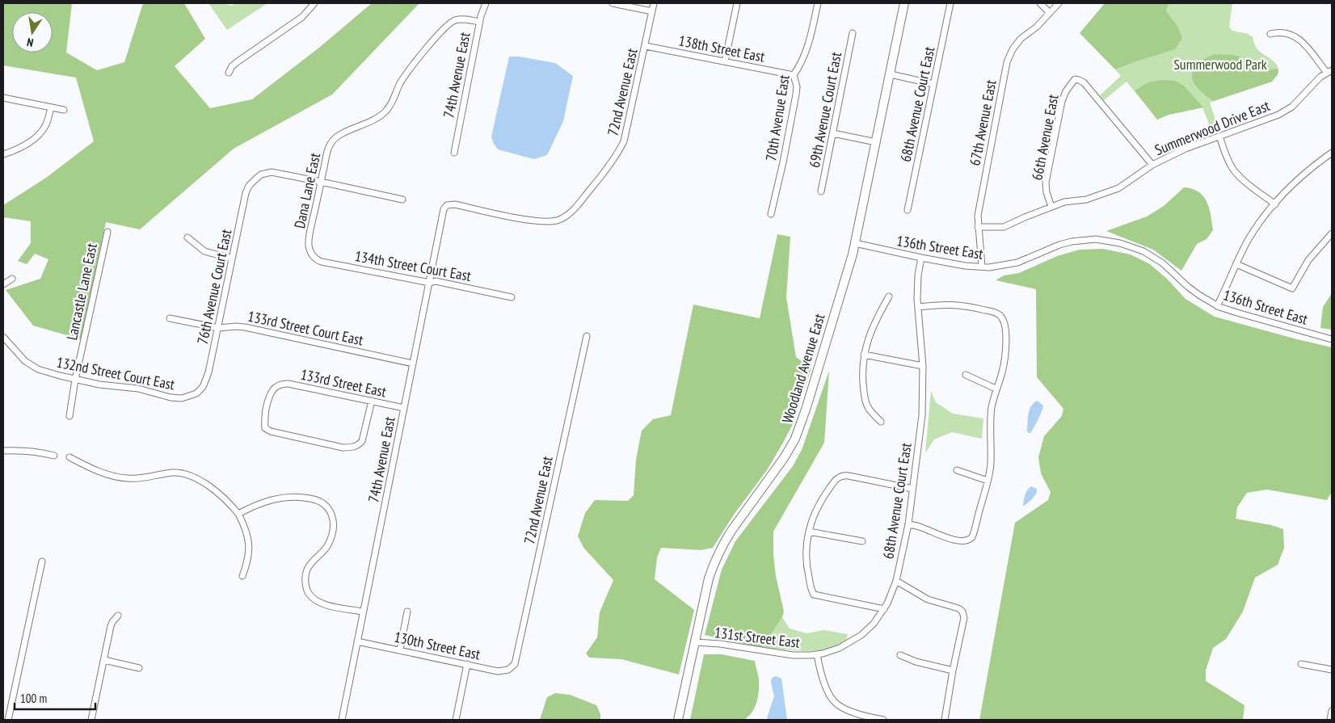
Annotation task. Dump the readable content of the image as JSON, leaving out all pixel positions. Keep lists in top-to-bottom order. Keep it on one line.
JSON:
{"streets":{"street":["138th Street East","74th Avenue East","72nd Avenue East","68th Avenue Court East","69th Avenue Court East","70th Avenue East","67th Avenue East","Summerwood Drive East","66th Avenue East","Dana Lane East","136th Street East","134th Street Court East","76th Avenue Court East","Lancastle Lane East","133rd Street Court East","Woodland Avenue East","132nd Street Court East","133rd Street East","131st Street East","130th Street East"]},"crossings":[["138th Street East","72nd Avenue East"],["138th Street East","70th Avenue East"],["74th Avenue East","72nd Avenue East"],["74th Avenue East","Dana Lane East"],["74th Avenue East","134th Street Court East"],["74th Avenue East","133rd Street Court East"],["74th Avenue East","133rd Street East"],["74th Avenue East","130th Street East"],["72nd Avenue East","130th Street East"],["68th Avenue Court East","136th Street East"],["68th Avenue Court East","131st Street East"],["67th Avenue East","Summerwood Drive East"],["67th Avenue East","136th Street East"],["Summerwood Drive East","66th Avenue East"],["Dana Lane East","134th Street Court East"],["Dana Lane East","76th Avenue Court East"],["136th Street East","Woodland Avenue East"],["76th Avenue Court East","133rd Street Court East"],["76th Avenue Court East","132nd Street Court East"],["Lancastle Lane East","132nd Street Court East"],["Woodland Avenue East","131st Street East"]],"parks":["Summerwood Park"],"scale_bar":"100 m","north":"bottom"}
